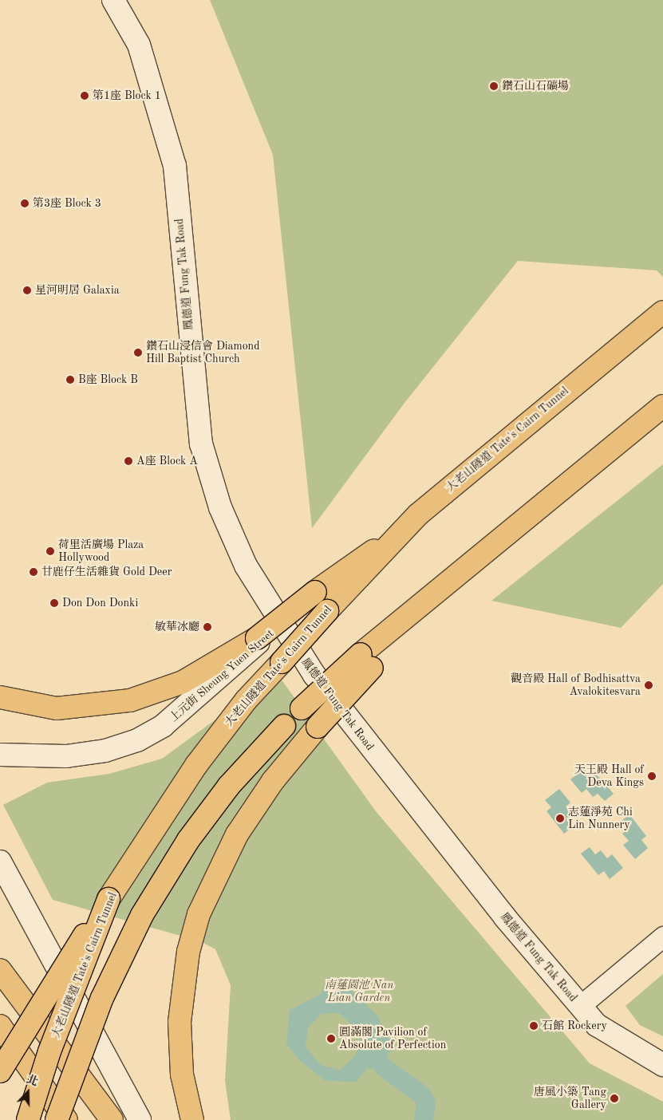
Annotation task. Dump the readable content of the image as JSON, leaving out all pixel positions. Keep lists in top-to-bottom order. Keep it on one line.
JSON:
{"streets":{"highway":["大老山隧道 Tate's Cairn Tunnel"],"main road":["鳳德道 Fung Tak Road","上元街 Sheung Yuen Street"]},"crossings":[["鳳德道 Fung Tak Road","上元街 Sheung Yuen Street"]],"parks":["南蓮園池 Nan Lian Garden"],"places":["鑽石山石礦場","第1座 Block 1","第3座 Block 3","星河明居 Galaxia","鑽石山浸信會 Diamond Hill Baptist Church","B座 Block B","A座 Block A","荷里活廣場 Plaza Hollywood","甘鹿仔生活雜貨 Gold Deer","Don Don Donki","敏華冰廳","觀音殿 Hall of Bodhisattva Avalokitesvara","天王殿 Hall of Deva Kings","志蓮淨苑 Chi Lin Nunnery","石館 Rockery","圓滿閣 Pavilion of Absolute of Perfection","唐風小築 Tang Gallery"],"north":"top"}
